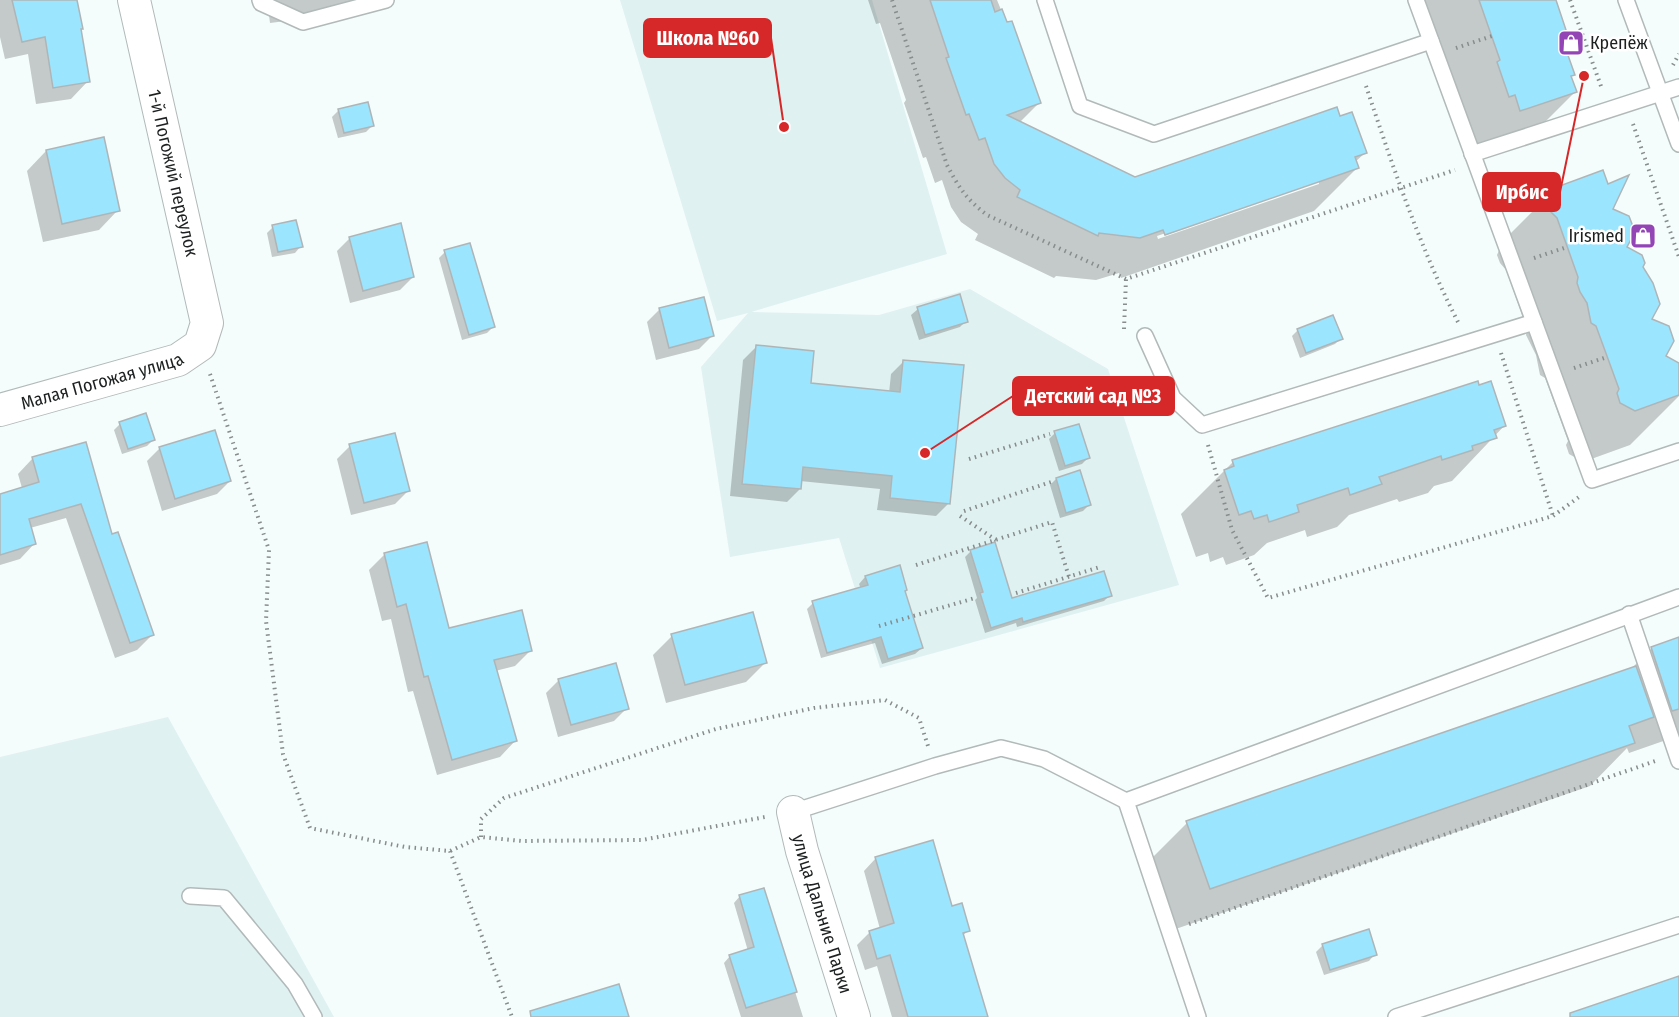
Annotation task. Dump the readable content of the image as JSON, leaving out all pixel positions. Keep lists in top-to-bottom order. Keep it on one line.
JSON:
{"streets":{"street":["1-й Погожий переулок","Малая Погожая улица","улица Дальние Парки"]},"crossings":[["1-й Погожий переулок","Малая Погожая улица"]],"places":{"shop":["Крепёж","Irismed"],"other":["Ирбис","Школа №60","Детский сад №3"]}}
